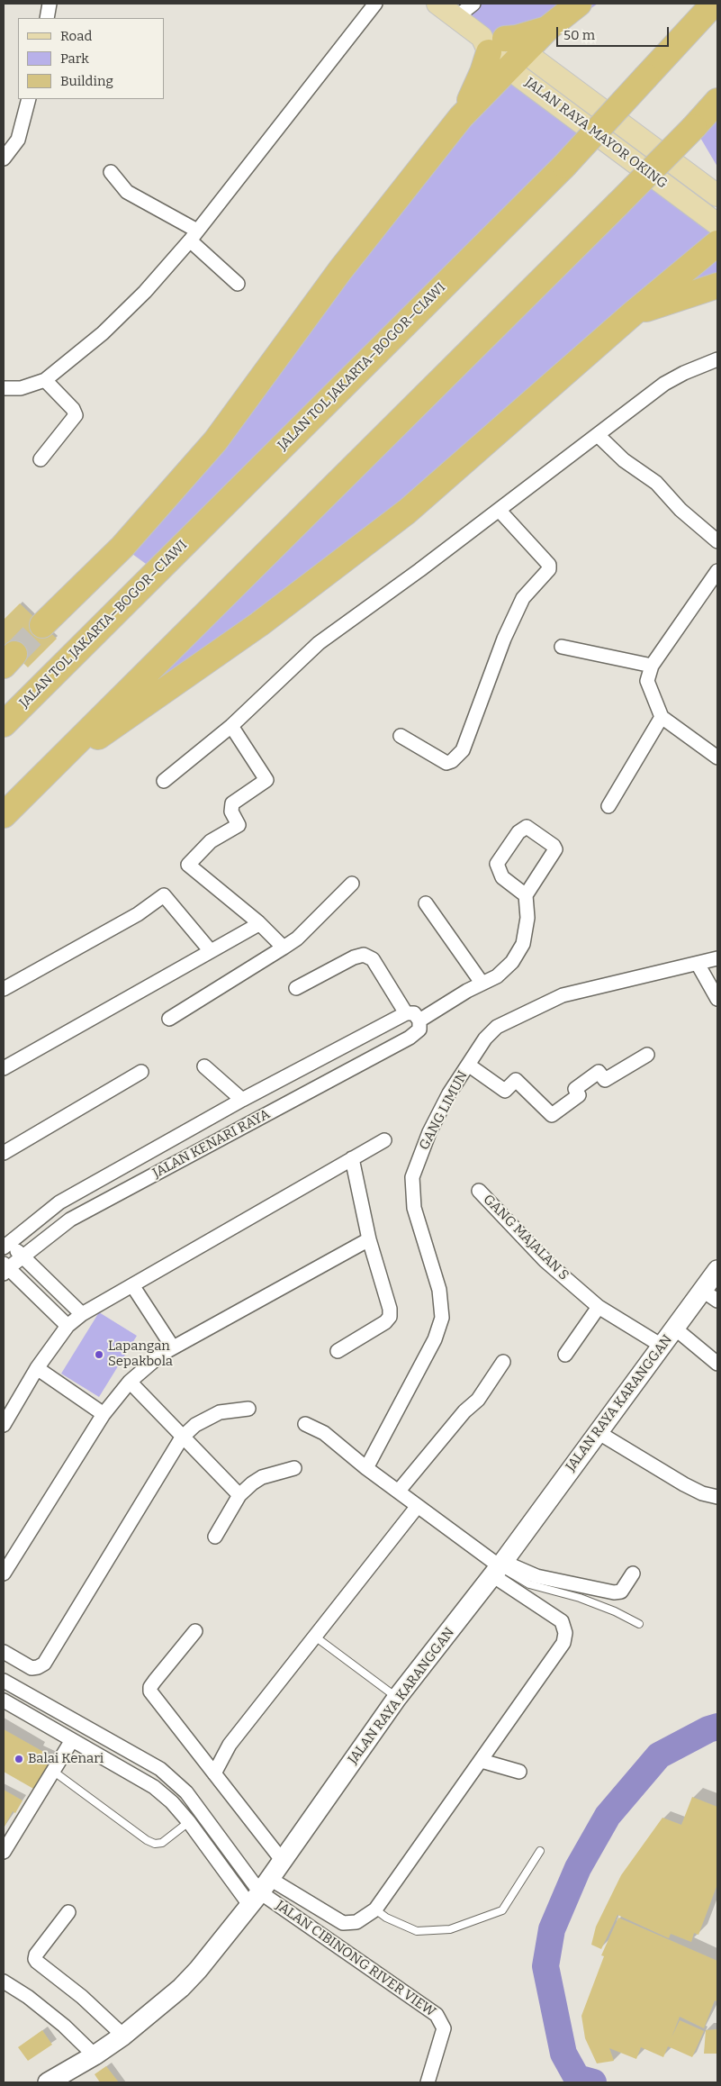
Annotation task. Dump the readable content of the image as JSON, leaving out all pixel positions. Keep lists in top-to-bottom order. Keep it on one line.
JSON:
{"streets":{"highway":["JALAN TOL JAKARTA–BOGOR–CIAWI"],"main road":["JALAN RAYA MAYOR OKING"],"street":["GANG LIMUN","JALAN KENARI RAYA","GANG MAJALAN S","JALAN RAYA KARANGGAN","JALAN CIBINONG RIVER VIEW"]},"crossings":[["GANG MAJALAN S","JALAN RAYA KARANGGAN"],["JALAN RAYA KARANGGAN","JALAN CIBINONG RIVER VIEW"]],"places":["Lapangan Sepakbola","Balai Kenari"],"legend":["Road","Park","Building"],"scale_bar":"50 m"}
